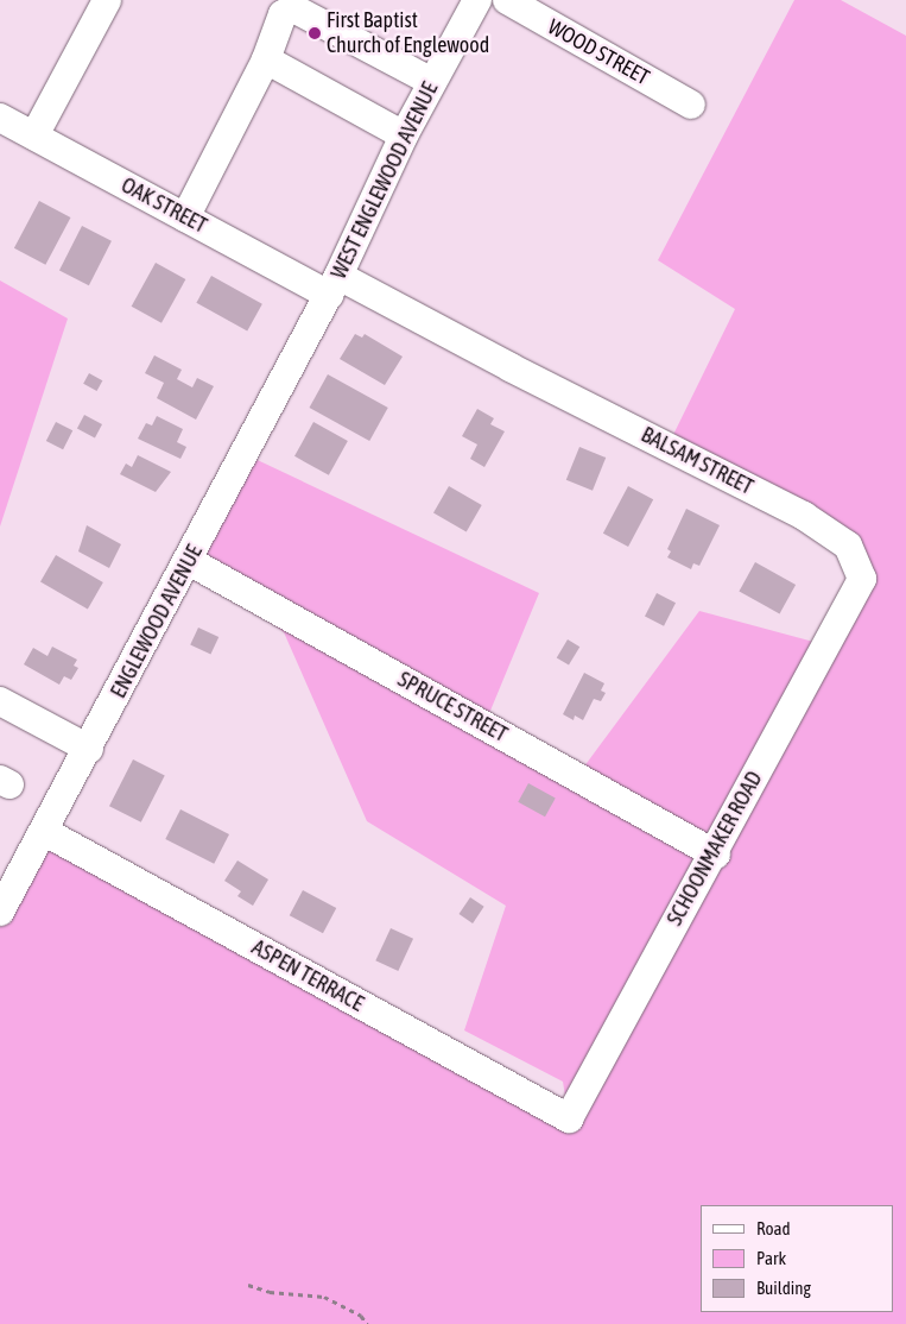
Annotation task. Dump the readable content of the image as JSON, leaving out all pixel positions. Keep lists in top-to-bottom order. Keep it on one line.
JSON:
{"streets":{"street":["WOOD STREET","WEST ENGLEWOOD AVENUE","OAK STREET","BALSAM STREET","ENGLEWOOD AVENUE","SPRUCE STREET","SCHOONMAKER ROAD","ASPEN TERRACE"]},"crossings":[["WEST ENGLEWOOD AVENUE","OAK STREET"],["WEST ENGLEWOOD AVENUE","ENGLEWOOD AVENUE"],["OAK STREET","BALSAM STREET"],["BALSAM STREET","SCHOONMAKER ROAD"],["ENGLEWOOD AVENUE","SPRUCE STREET"],["ENGLEWOOD AVENUE","ASPEN TERRACE"],["SPRUCE STREET","SCHOONMAKER ROAD"],["SCHOONMAKER ROAD","ASPEN TERRACE"]],"places":["First Baptist Church of Englewood"],"legend":["Road","Park","Building"]}
